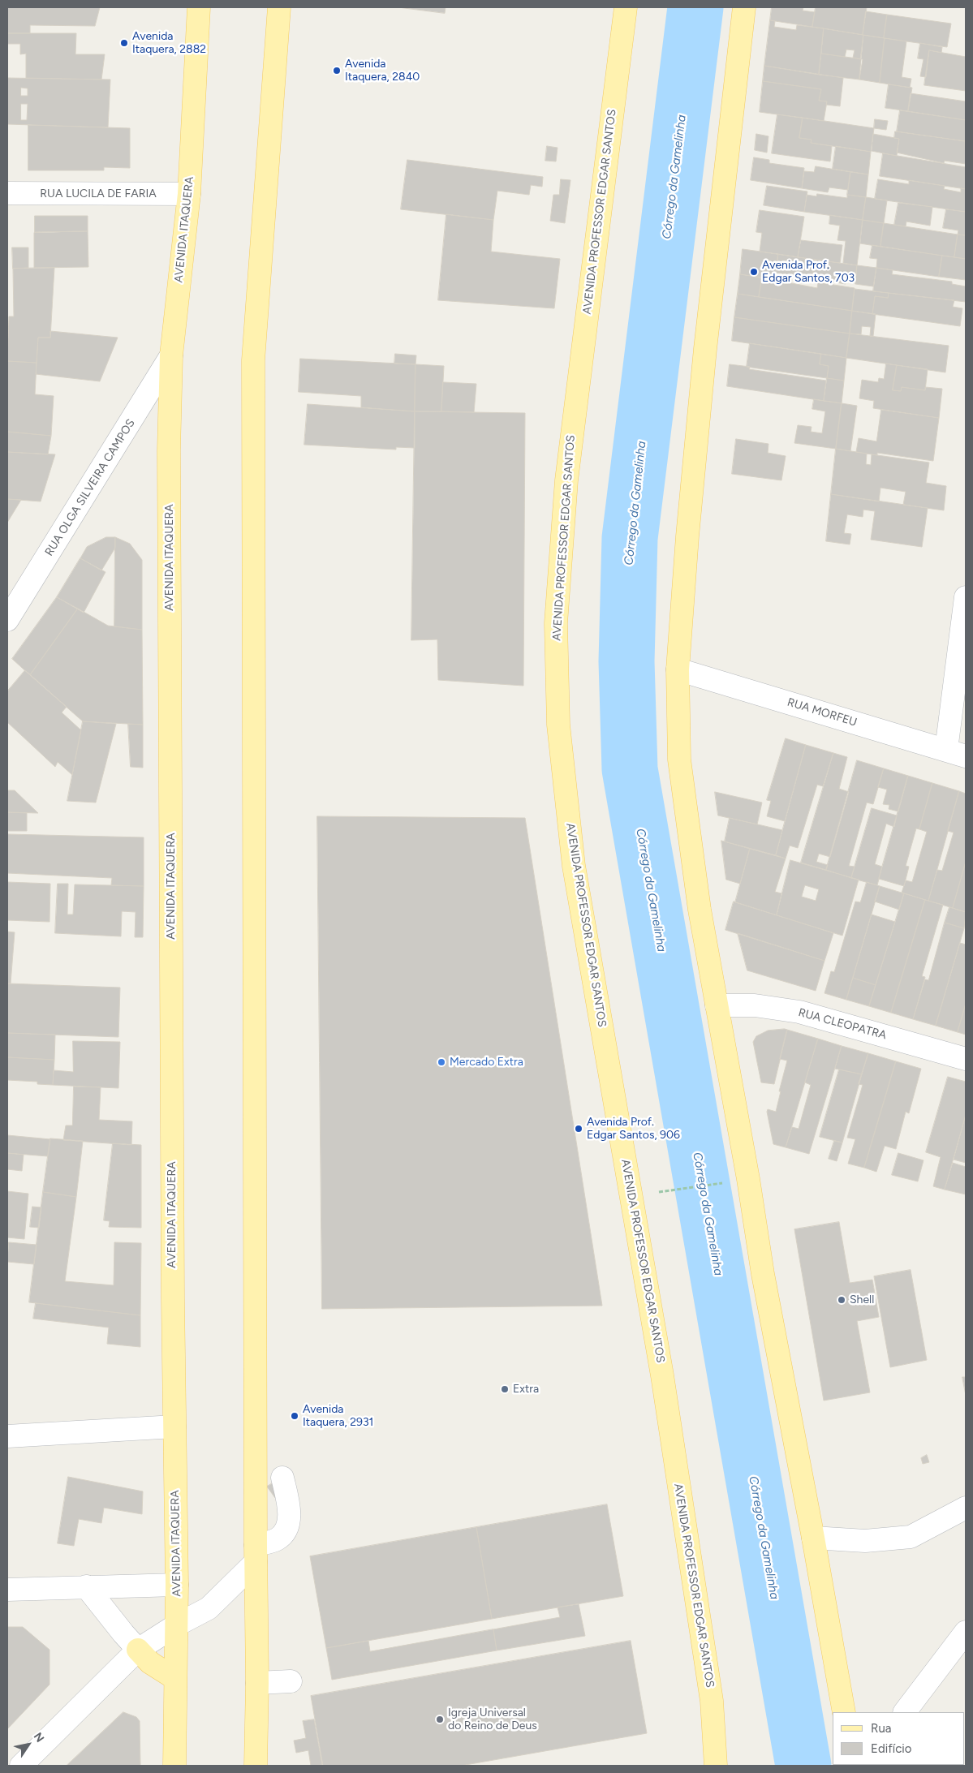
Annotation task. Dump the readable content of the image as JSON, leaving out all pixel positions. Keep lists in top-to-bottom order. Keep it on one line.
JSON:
{"streets":{"main road":["AVENIDA PROFESSOR EDGAR SANTOS","AVENIDA ITAQUERA"],"street":["RUA LUCILA DE FARIA","RUA OLGA SILVEIRA CAMPOS","RUA MORFEU","RUA CLEOPATRA"]},"crossings":[["RUA LUCILA DE FARIA","AVENIDA ITAQUERA"],["AVENIDA ITAQUERA","RUA OLGA SILVEIRA CAMPOS"]],"water":["Córrego da Gamelinha"],"places":["Avenida Itaquera, 2882","Avenida Itaquera, 2840","Avenida Prof. Edgar Santos, 703","Mercado Extra","Avenida Prof. Edgar Santos, 906","Shell","Extra","Avenida Itaquera, 2931","Igreja Universal do Reino de Deus"],"legend":["Rua","Edifício"],"north":"top right"}
